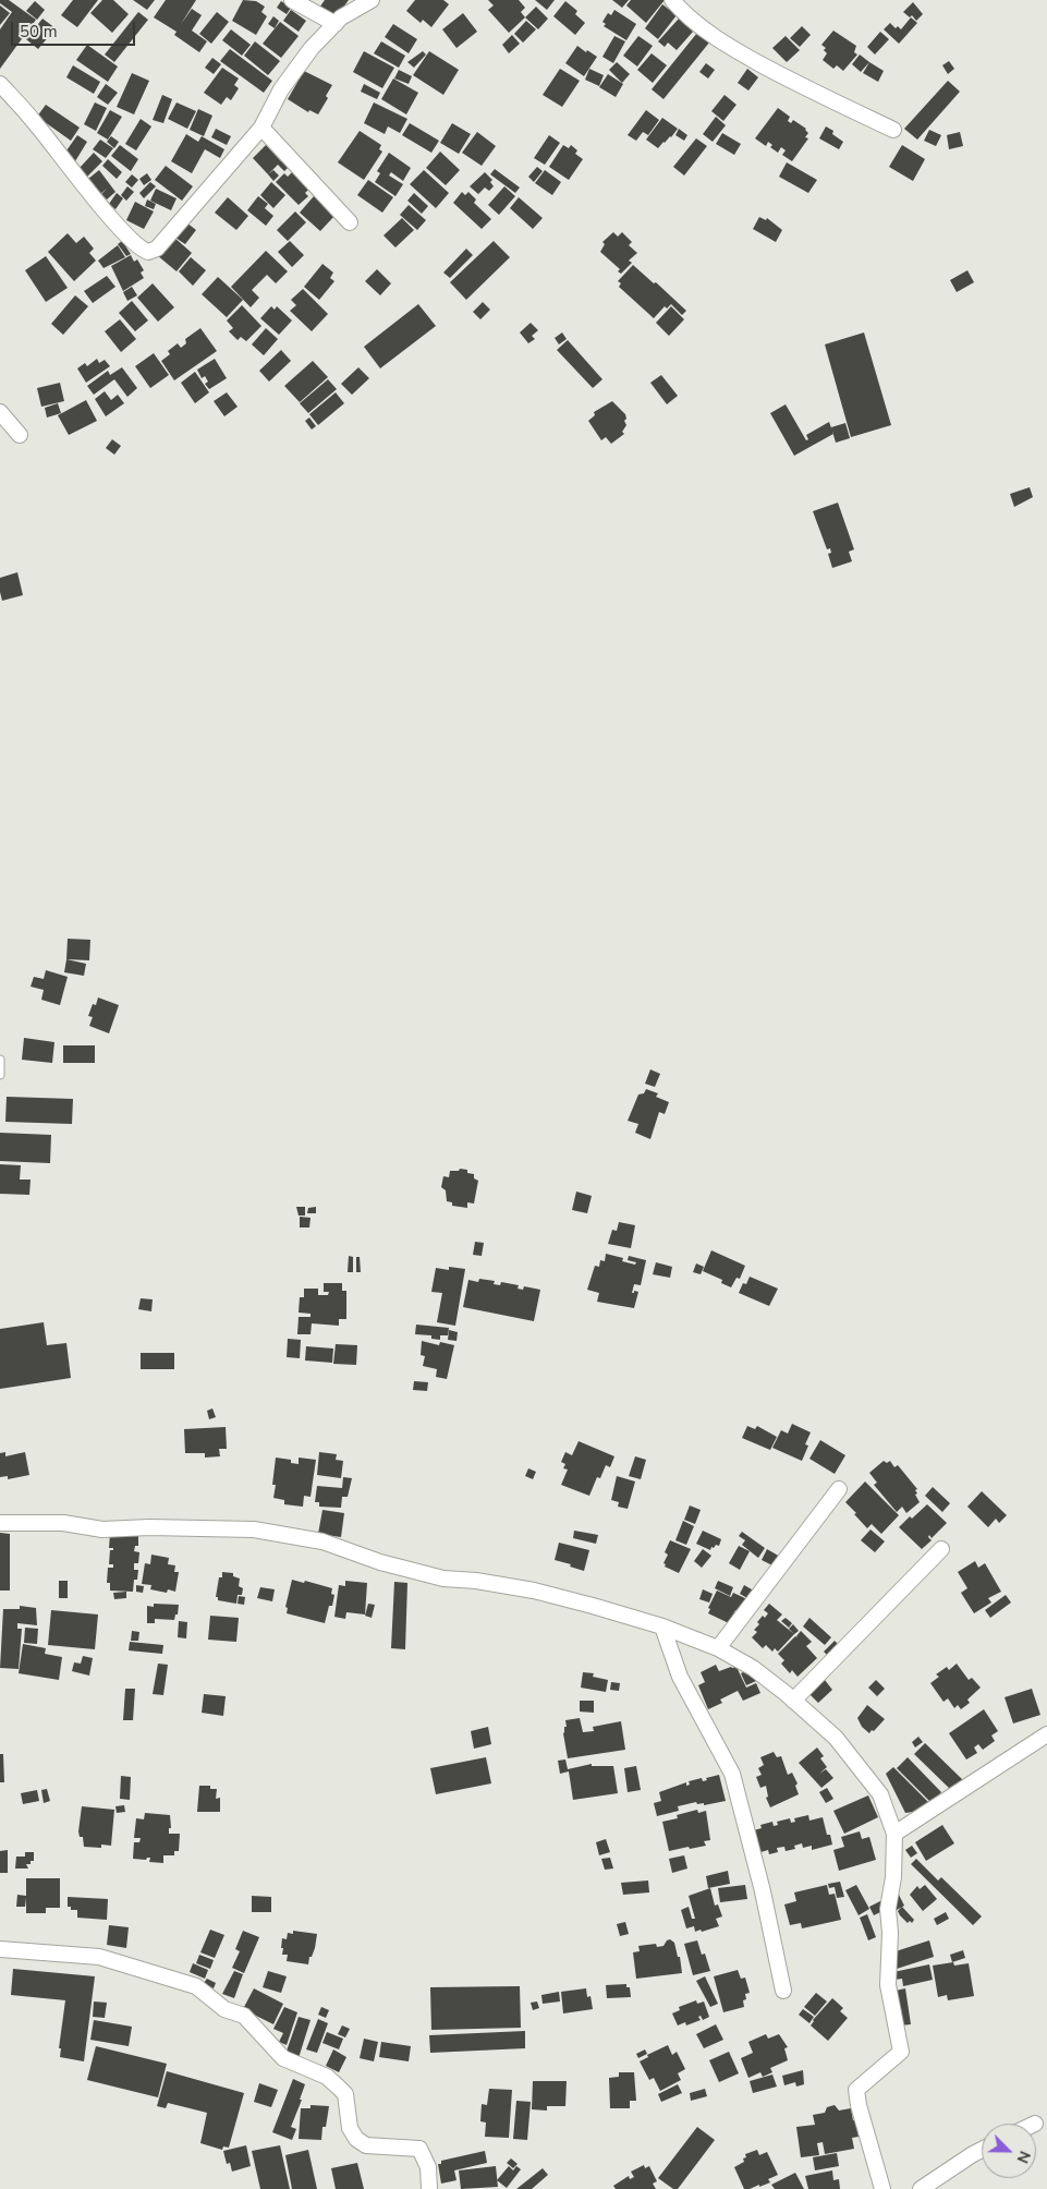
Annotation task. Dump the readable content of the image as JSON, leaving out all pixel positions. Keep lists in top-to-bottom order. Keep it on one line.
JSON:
{"scale_bar":"50 m","north":"bottom right"}
